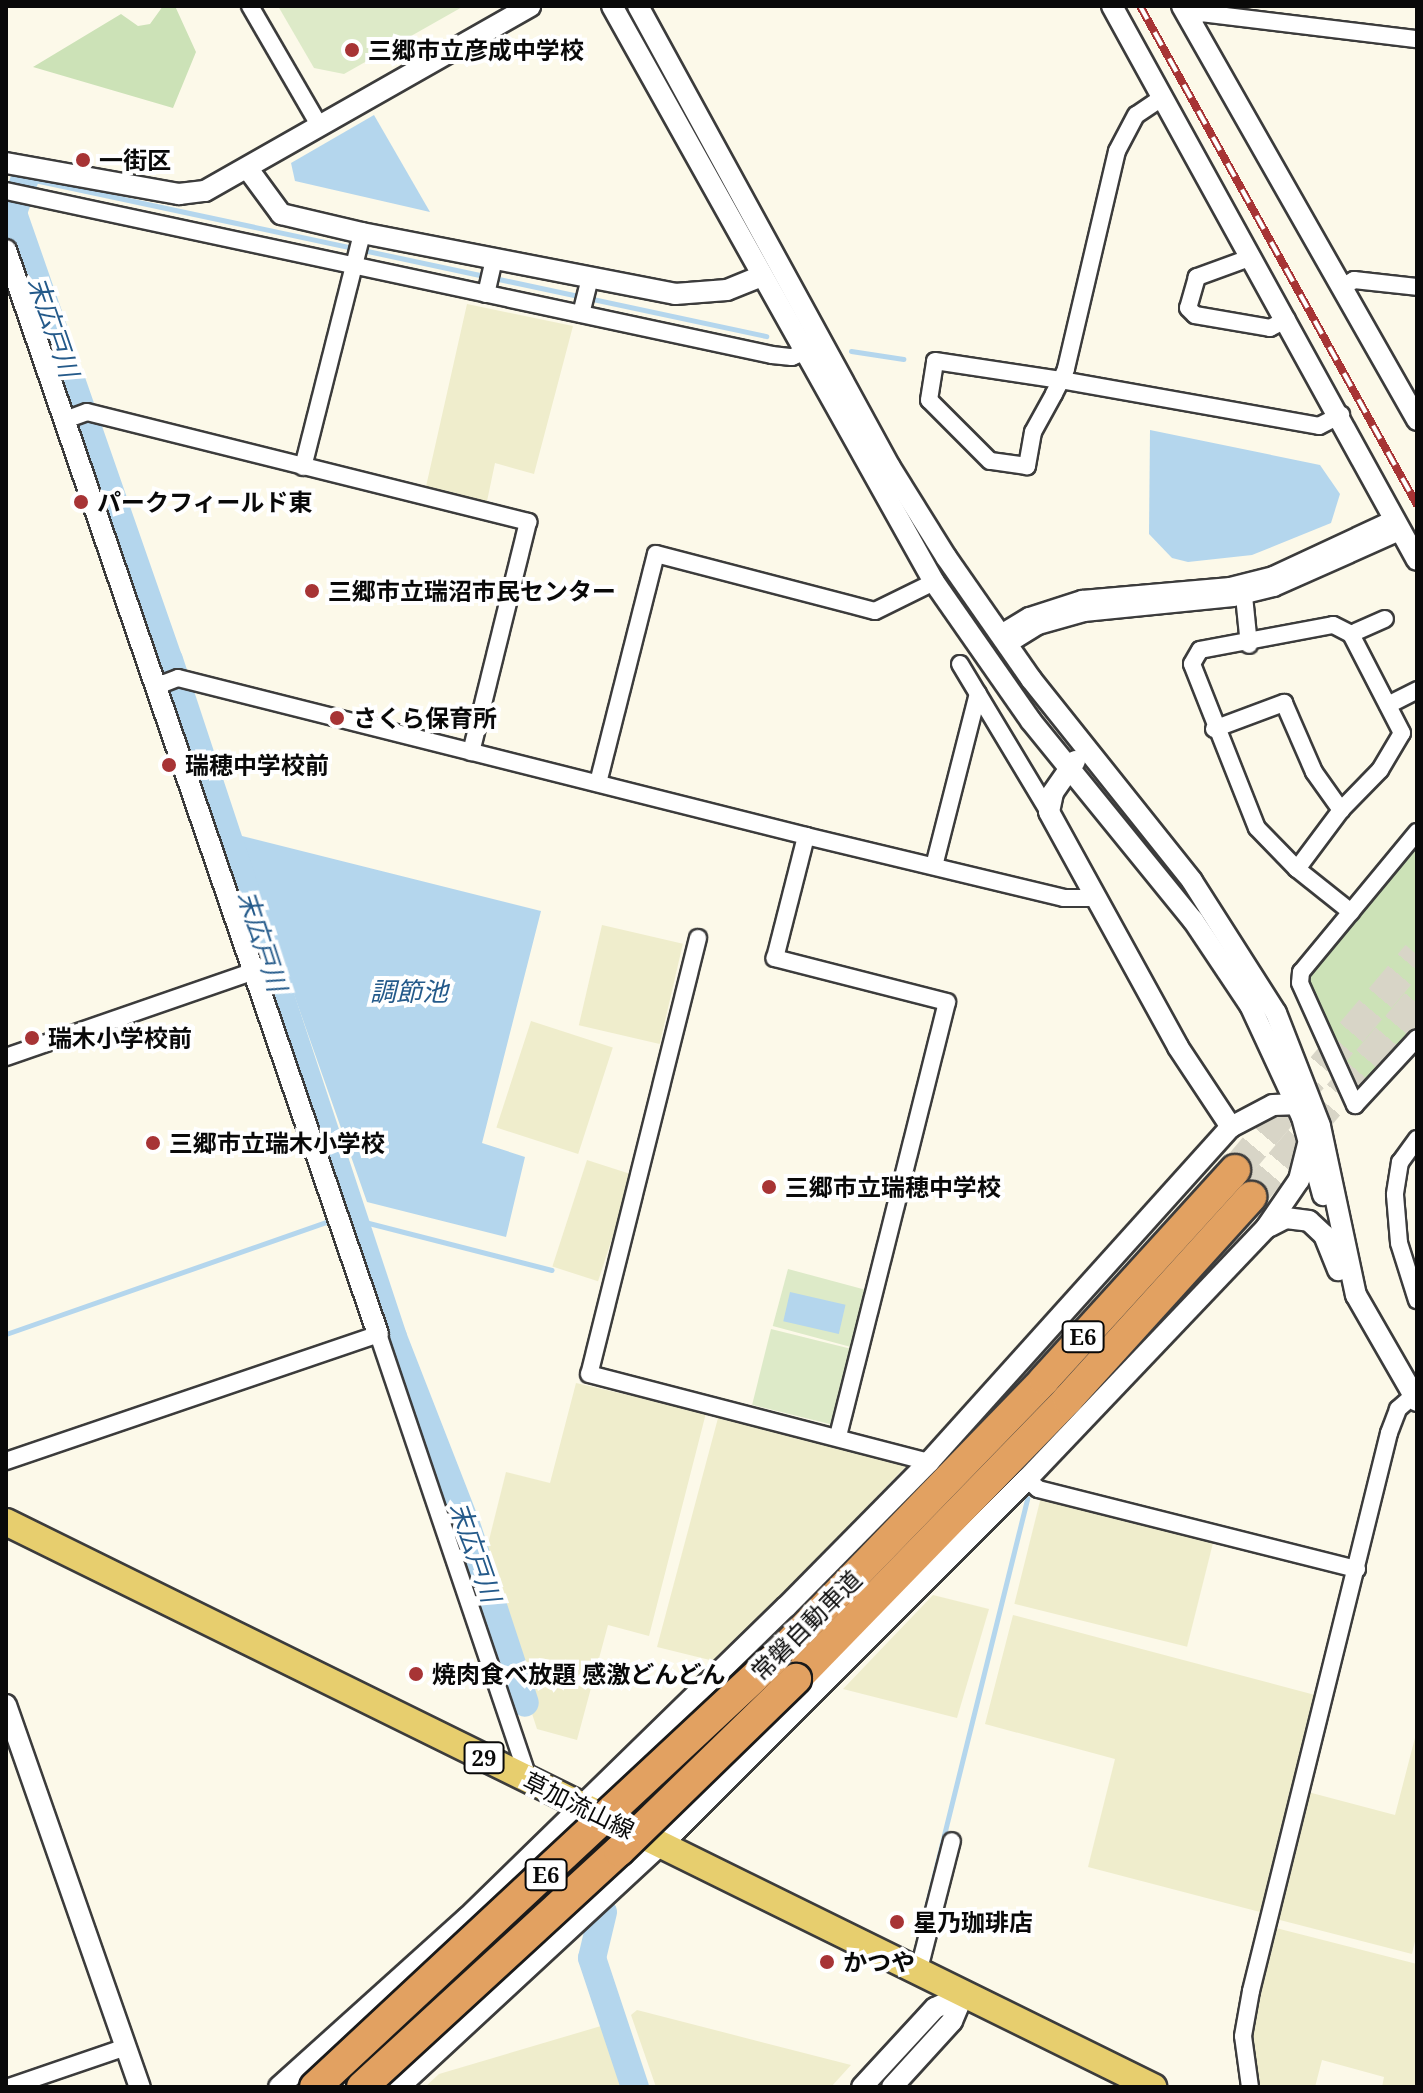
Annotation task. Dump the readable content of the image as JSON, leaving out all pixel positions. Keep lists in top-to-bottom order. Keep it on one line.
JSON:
{"streets":{"highway":["E6","常磐自動車道"],"main road":["29","草加流山線"]},"water":["末広戸川","調節池"],"places":["三郷市立彦成中学校","一街区","パークフィールド東","三郷市立瑞沼市民センター","さくら保育所","瑞穂中学校前","瑞木小学校前","三郷市立瑞木小学校","三郷市立瑞穂中学校","焼肉食べ放題 感激どんどん","星乃珈琲店","かつや"]}
